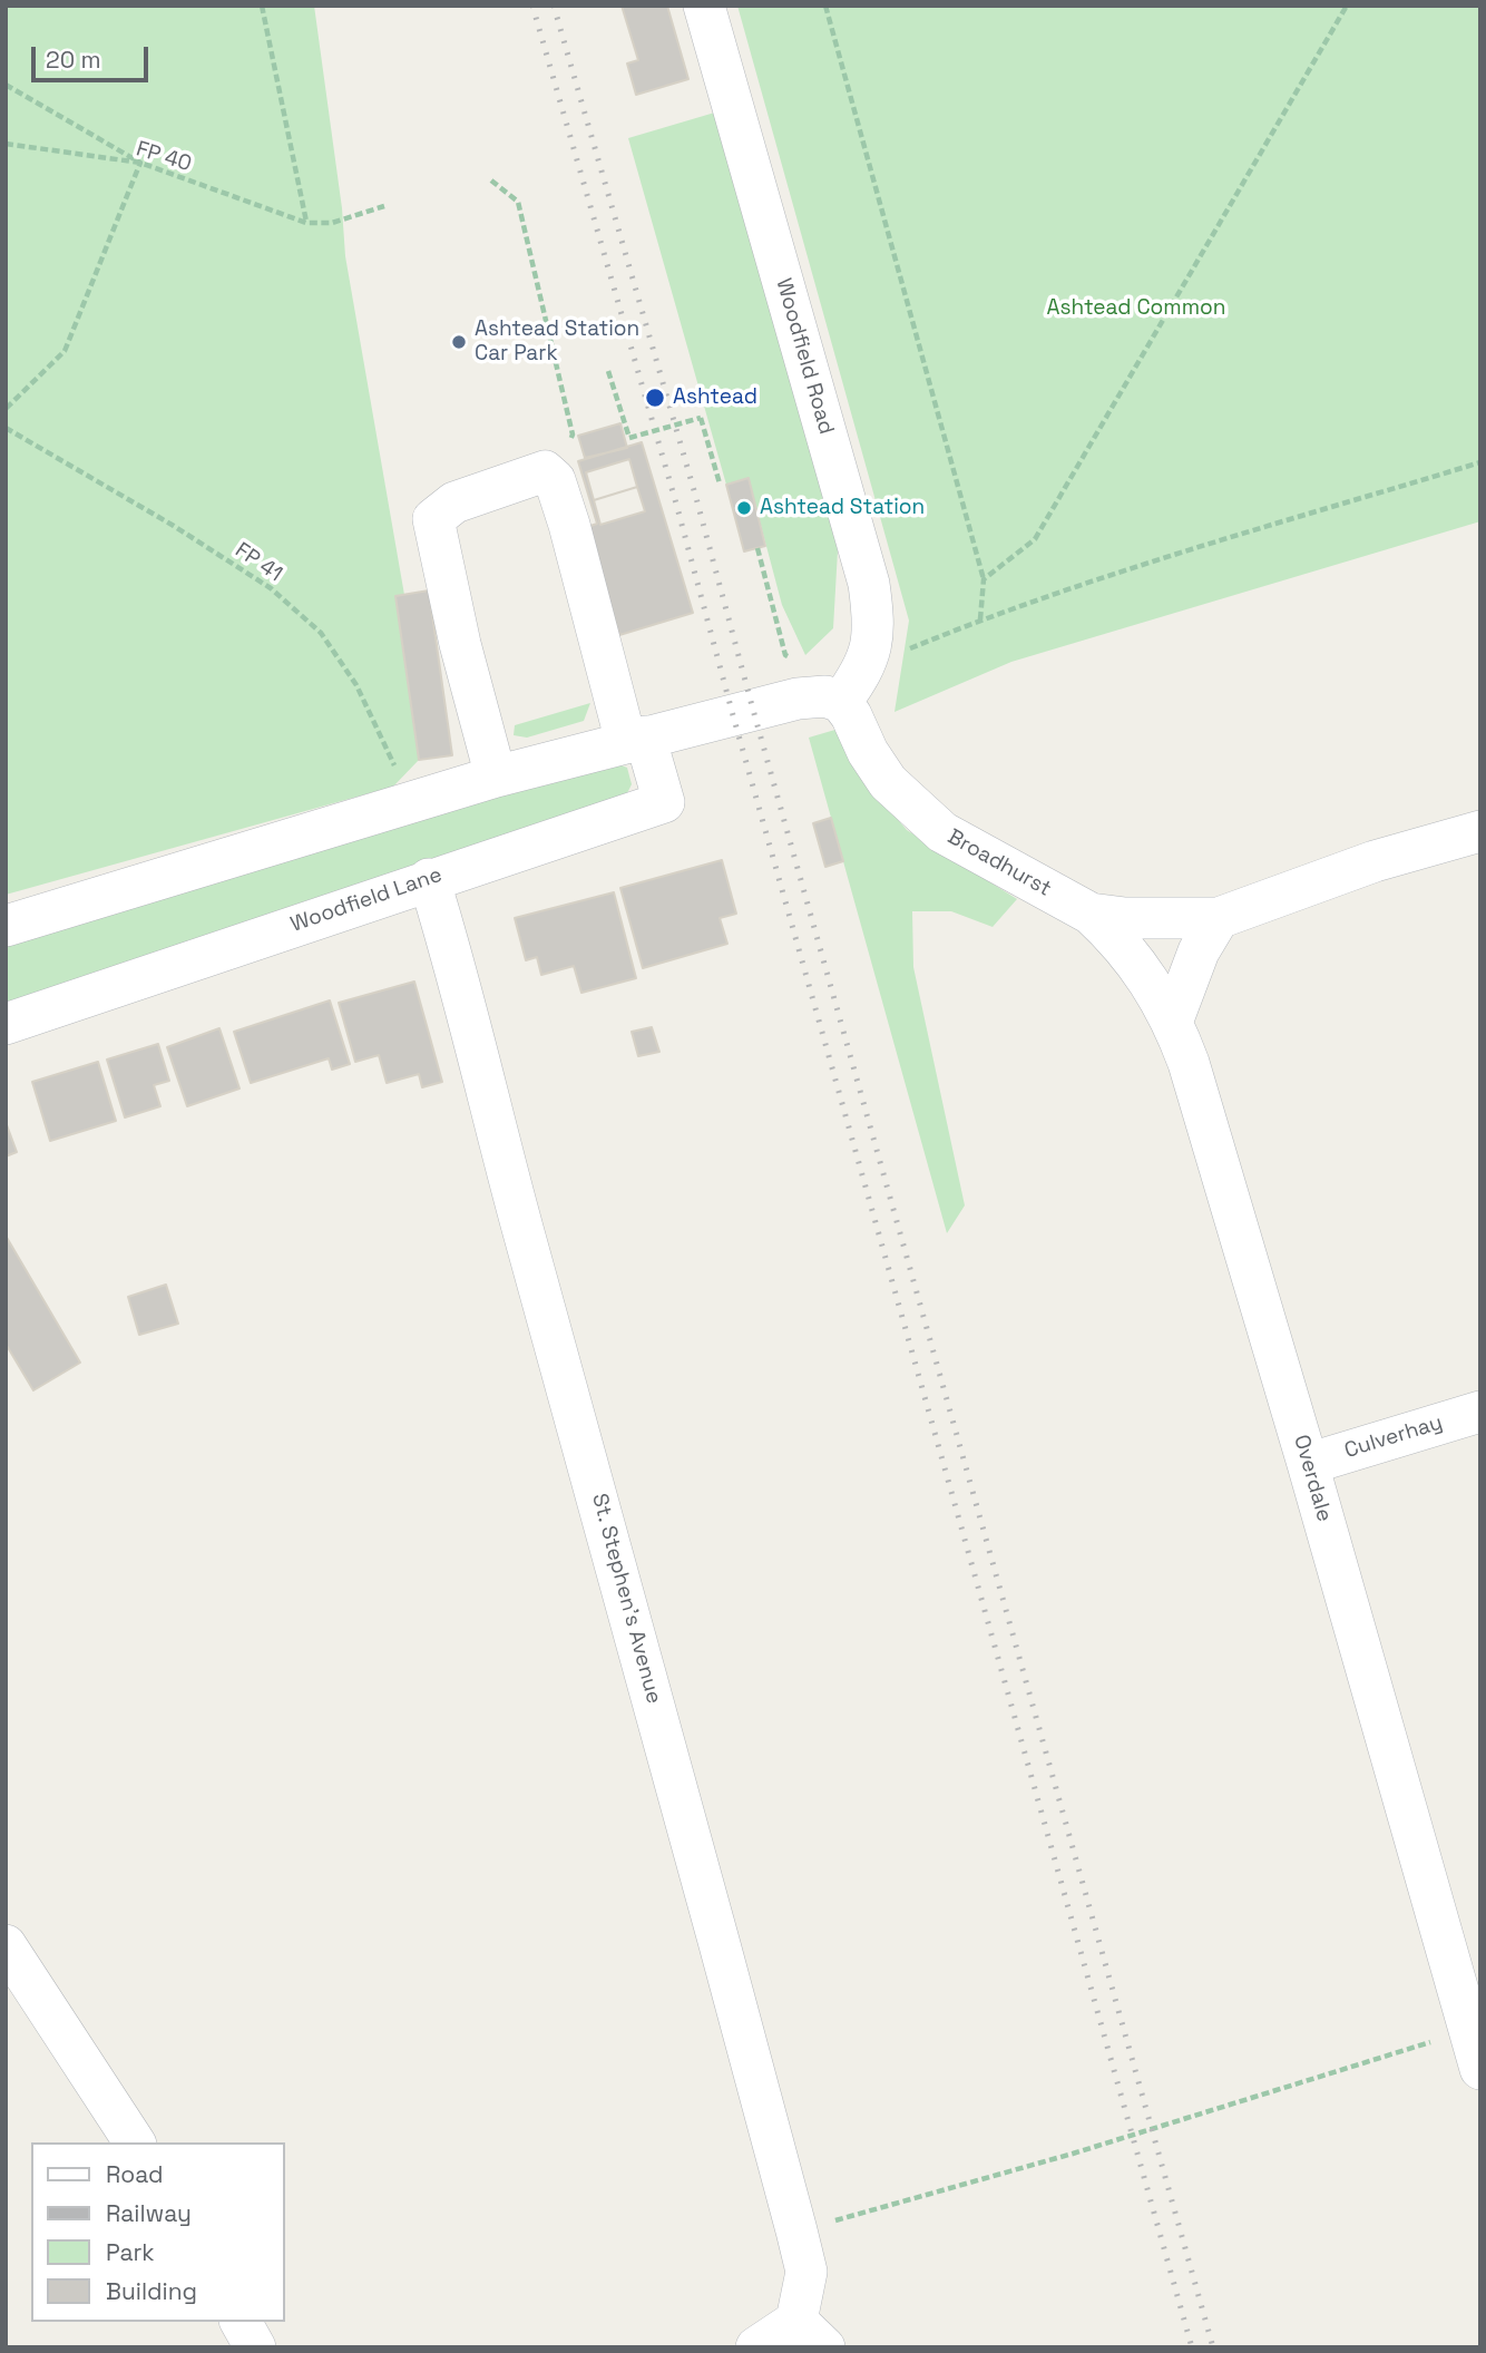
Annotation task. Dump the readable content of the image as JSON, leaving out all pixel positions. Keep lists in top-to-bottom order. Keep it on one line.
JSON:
{"streets":{"street":["Woodfield Road","Broadhurst","Woodfield Lane","Culverhay","Overdale","St. Stephen's Avenue"],"path":["FP 40","FP 41"]},"crossings":[["Woodfield Road","Broadhurst"],["Broadhurst","Overdale"],["Woodfield Lane","St. Stephen's Avenue"],["Culverhay","Overdale"]],"parks":["Ashtead Common"],"places":["Ashtead Station Car Park","Ashtead","Ashtead Station"],"legend":["Road","Railway","Park","Building"],"scale_bar":"20 m"}
